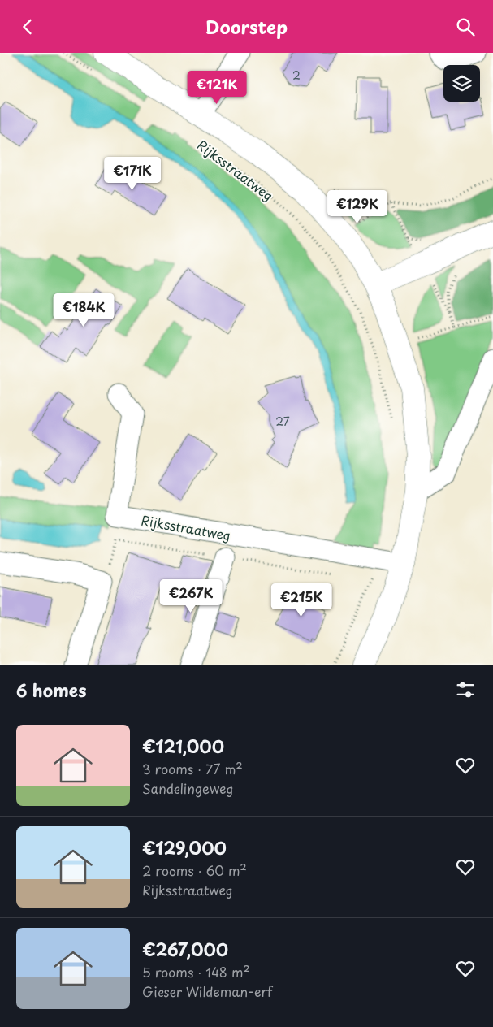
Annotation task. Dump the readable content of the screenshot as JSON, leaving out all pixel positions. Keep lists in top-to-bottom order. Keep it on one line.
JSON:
{"streets":{"street":["Rijksstraatweg"]},"house_numbers":["2","27"],"page":{"header":"Doorstep","price":["€121K","€171K","€129K","€184K","€267K","€215K"],"heading":"6 homes","list":[{"name":"€121,000","note":"3 rooms · 77 m² · Sandelingeweg"},{"name":"€129,000","note":"2 rooms · 60 m² · Rijksstraatweg"},{"name":"€267,000","note":"5 rooms · 148 m² · Gieser Wildeman-erf"}]}}
